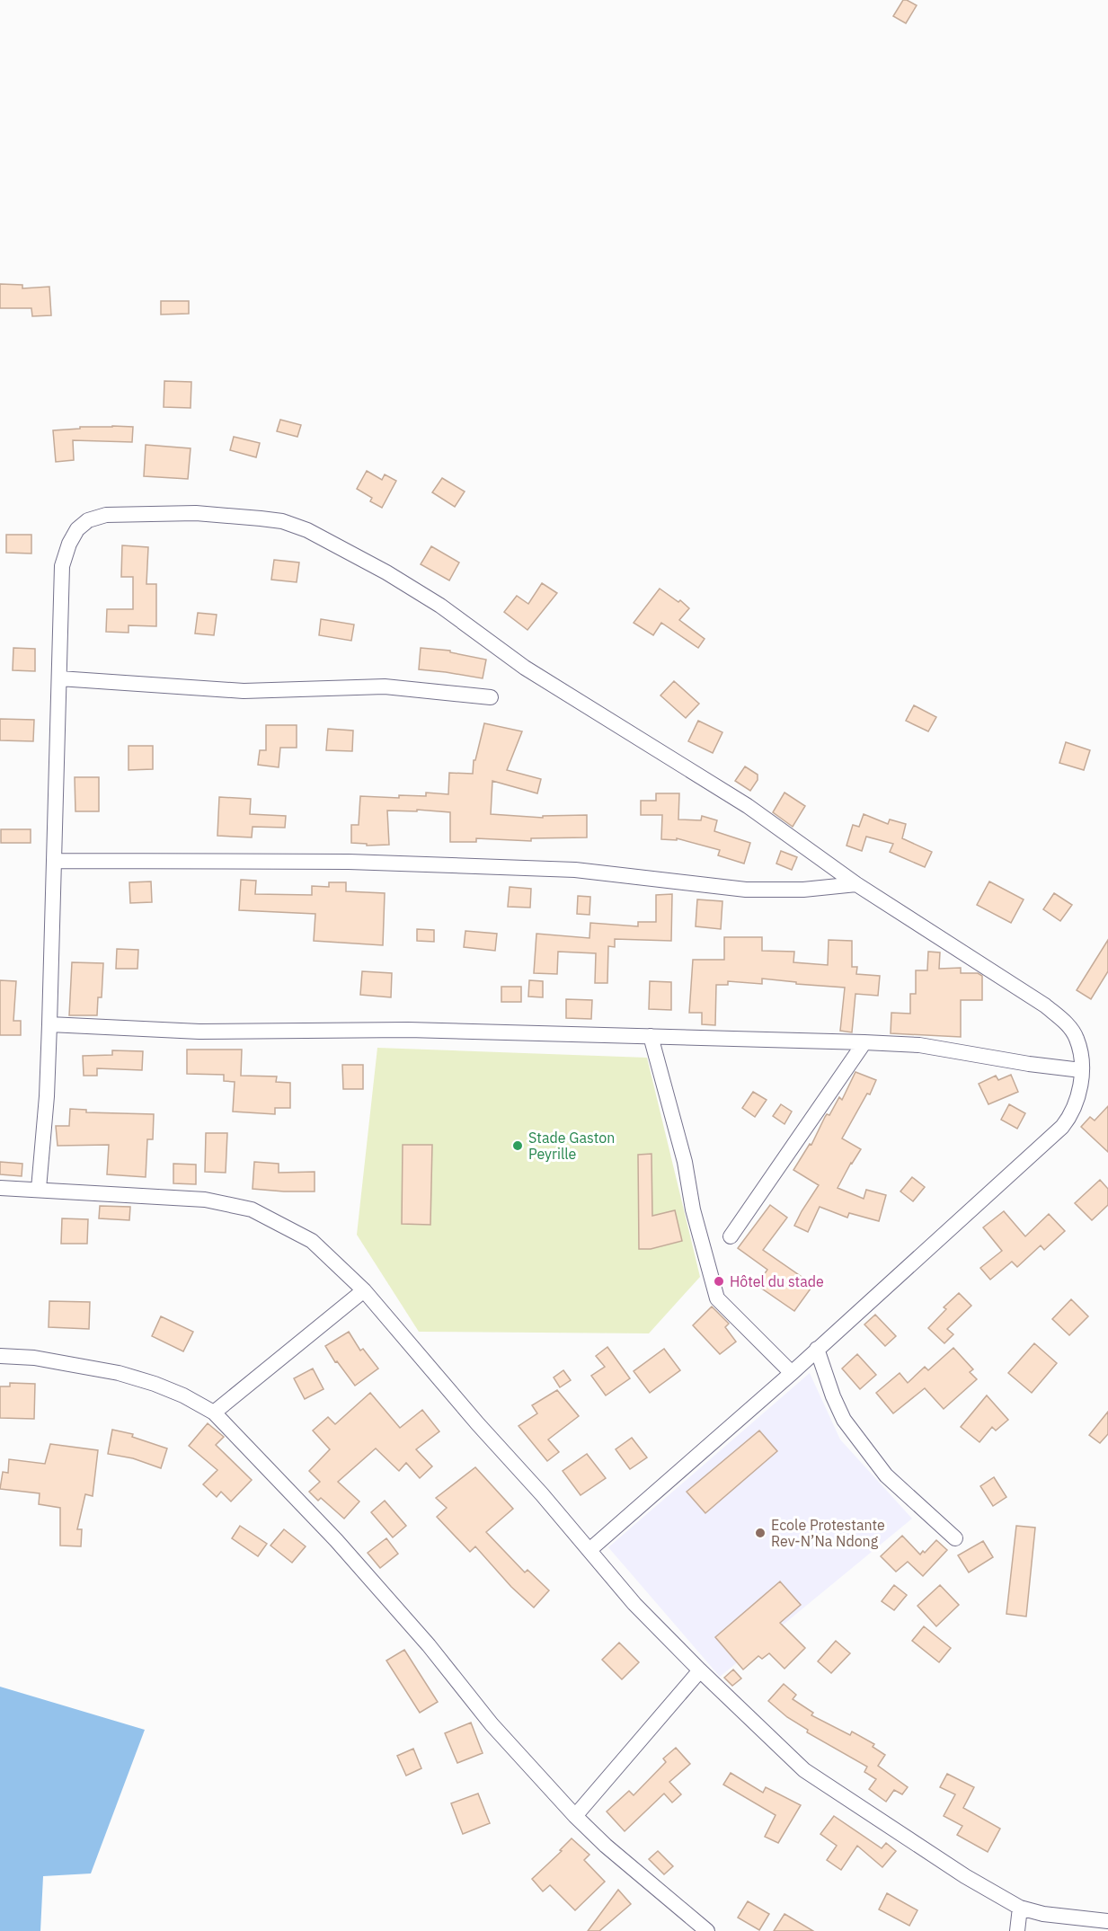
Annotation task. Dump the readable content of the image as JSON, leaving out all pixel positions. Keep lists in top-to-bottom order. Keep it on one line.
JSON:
{"places":["Stade Gaston Peyrille","Hôtel du stade","Ecole Protestante Rev-N’Na Ndong"]}
